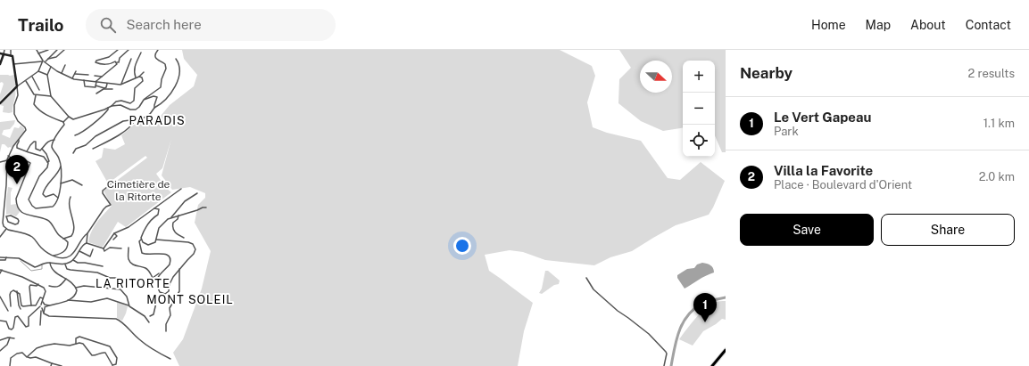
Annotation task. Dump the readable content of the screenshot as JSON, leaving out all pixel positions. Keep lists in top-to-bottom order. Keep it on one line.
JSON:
{"districts":["PARADIS","LA RITORTE","MONT SOLEIL"],"parks":["Cimetière de la Ritorte"],"north":"right","page":{"header":"Trailo","search":"Search here","nav":["Home","Map","About","Contact"],"heading":["Nearby","2 results"],"map_buttons":["+","−"],"list":[{"mark":"1","name":"Le Vert Gapeau","note":"Park","value":"1.1 km"},{"mark":"2","name":"Villa la Favorite","note":"Place · Boulevard d'Orient","value":"2.0 km"}],"pins":["2","1"],"buttons":["Save","Share"]}}
